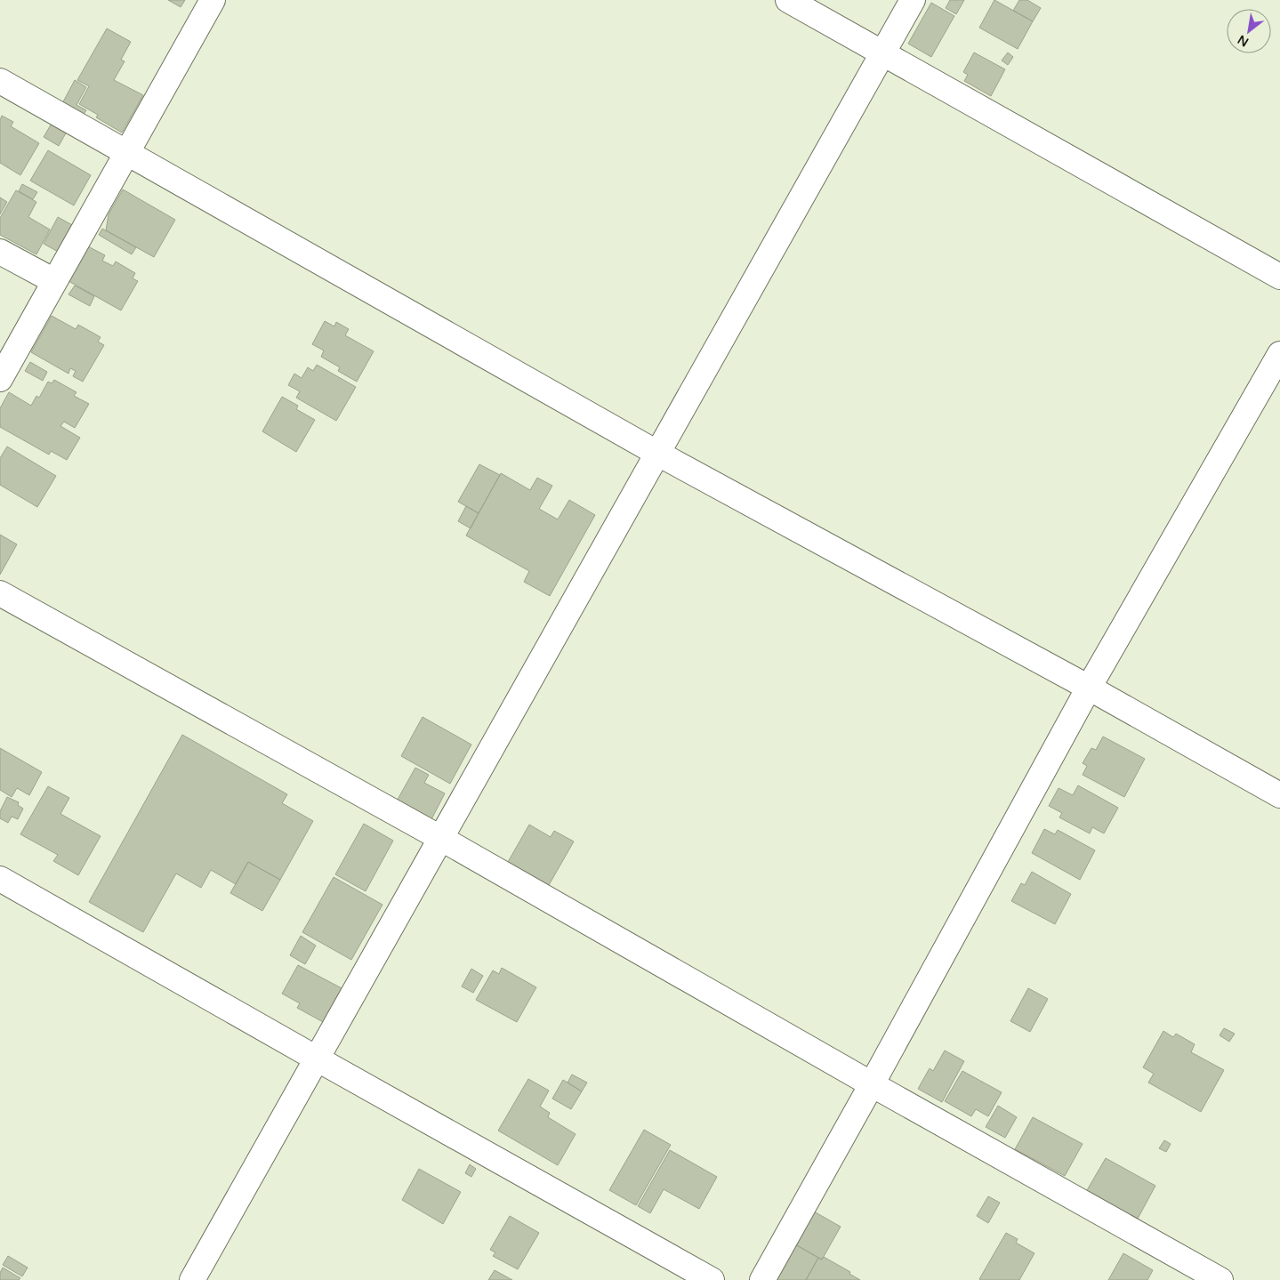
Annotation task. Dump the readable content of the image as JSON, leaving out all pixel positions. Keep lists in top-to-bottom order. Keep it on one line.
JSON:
{"north":"bottom left"}
